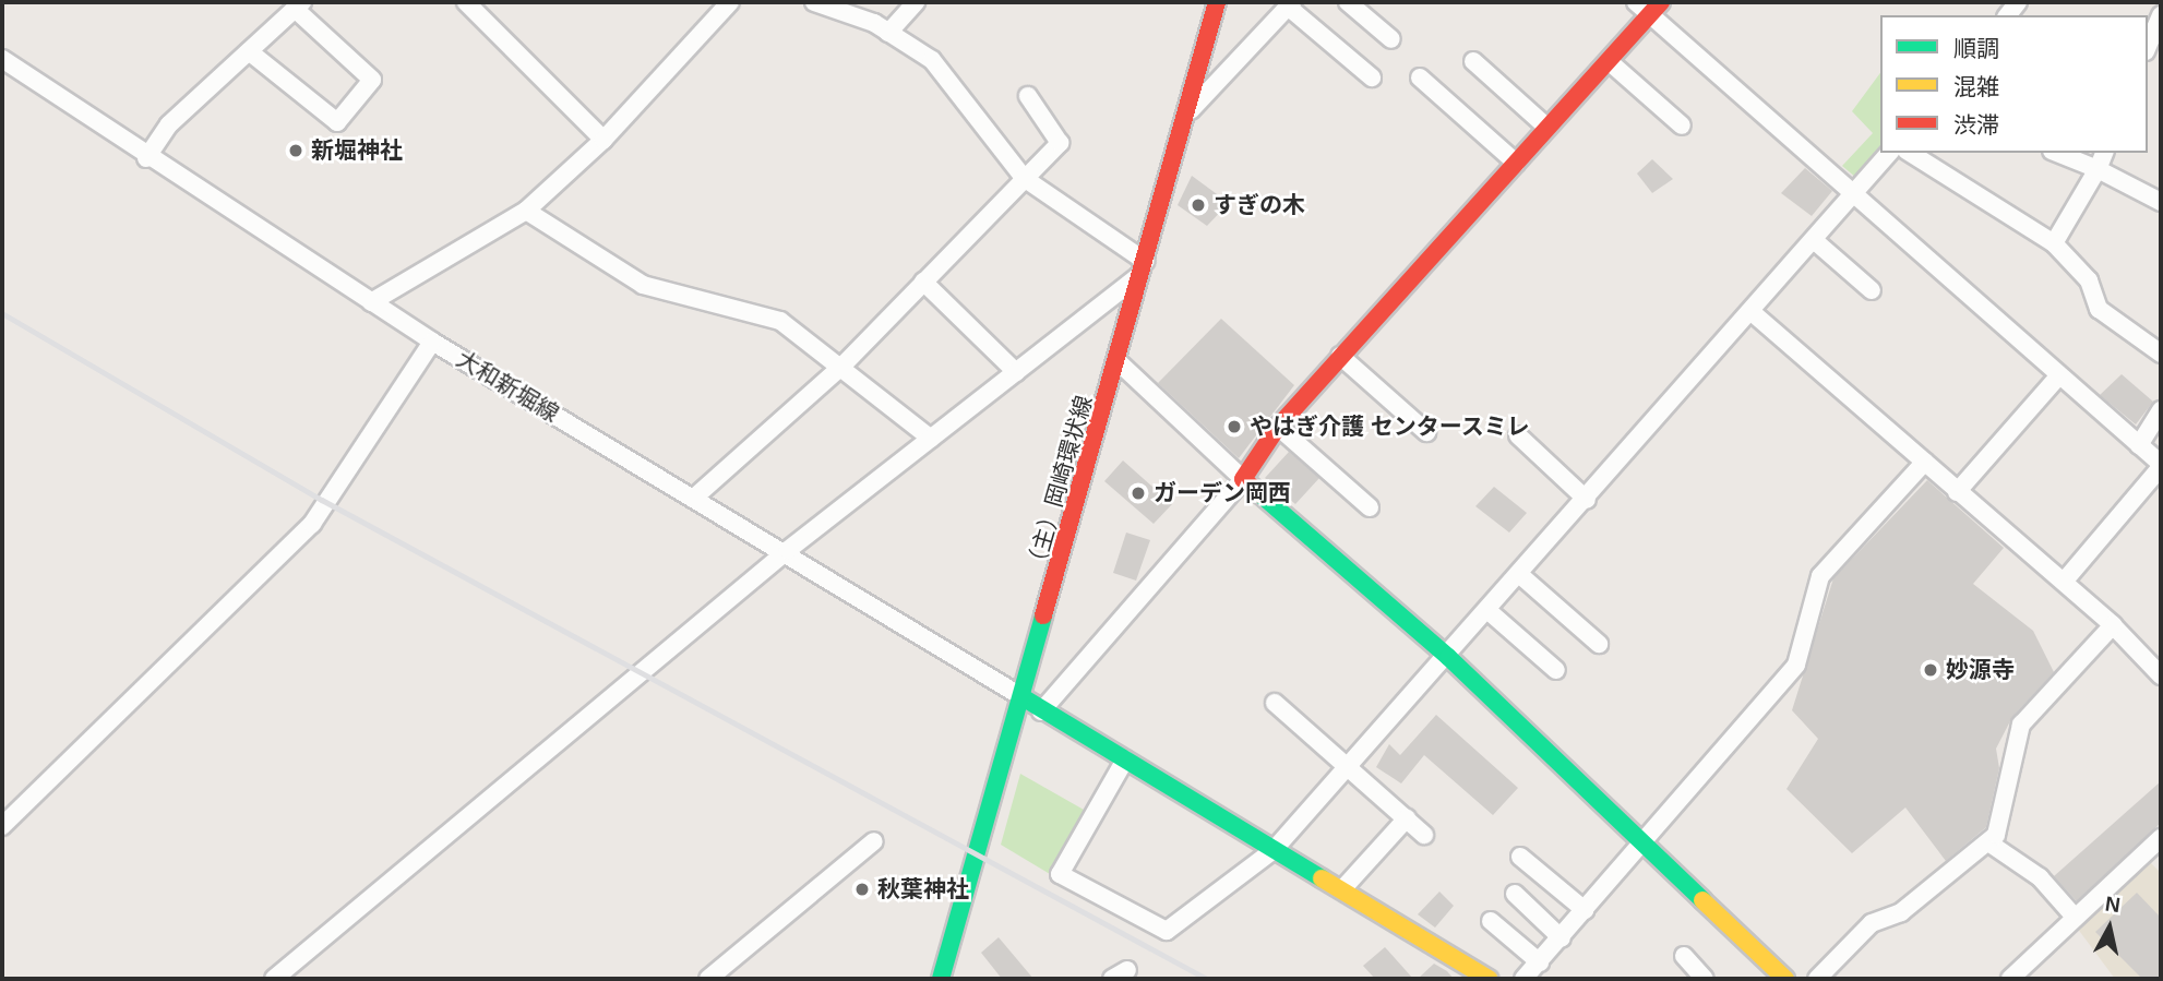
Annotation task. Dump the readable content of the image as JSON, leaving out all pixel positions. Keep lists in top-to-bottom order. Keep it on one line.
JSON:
{"streets":{"street":["大和新堀線","（主）岡崎環状線"]},"crossings":[["大和新堀線","（主）岡崎環状線"]],"places":["新堀神社","すぎの木","やはぎ介護 センタースミレ","ガーデン岡西","妙源寺","秋葉神社"],"legend":["順調","混雑","渋滞"],"north":"top"}
